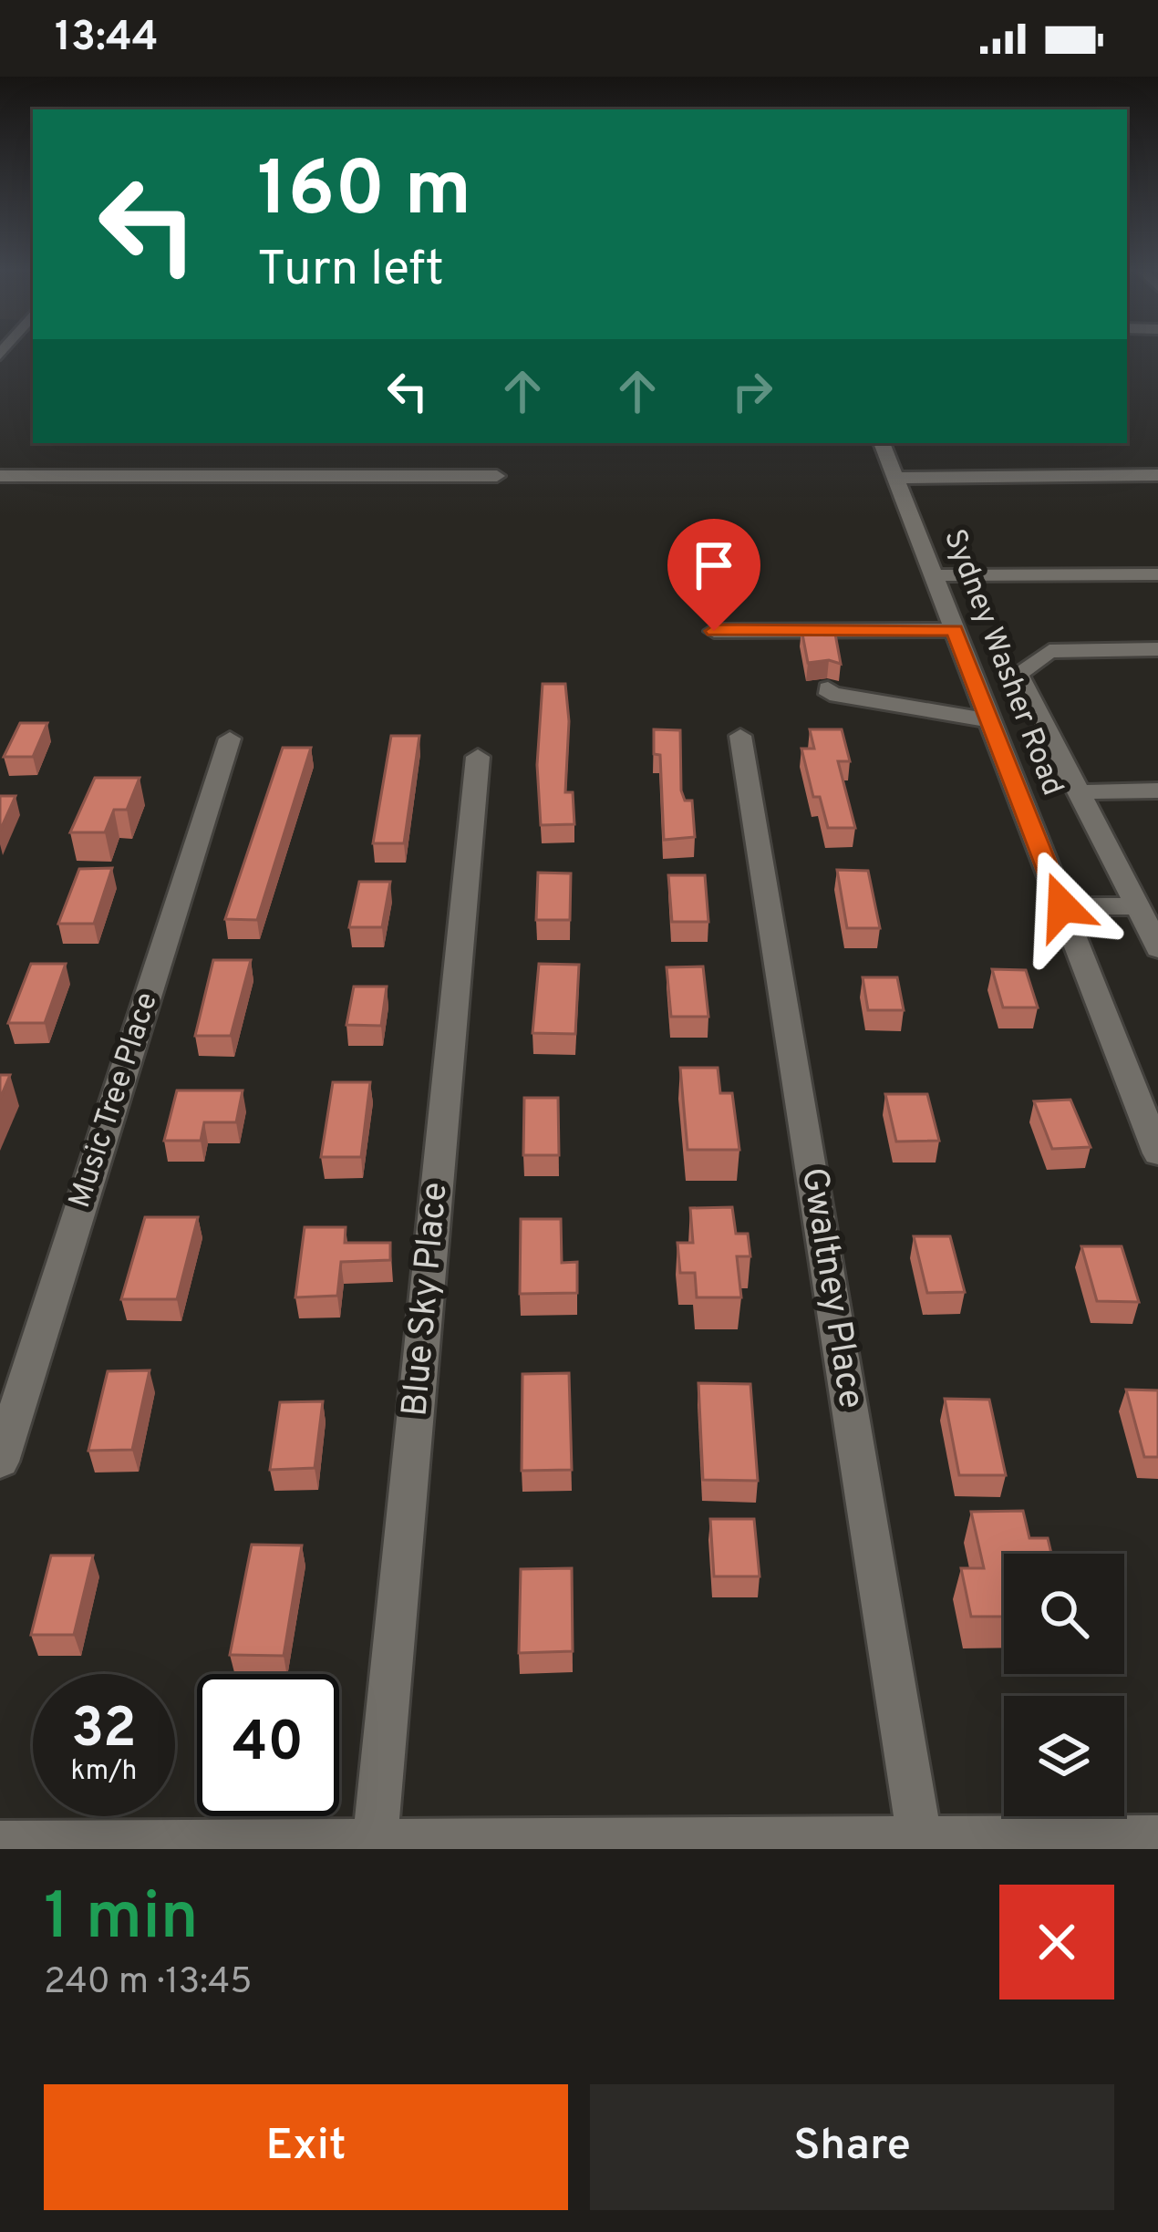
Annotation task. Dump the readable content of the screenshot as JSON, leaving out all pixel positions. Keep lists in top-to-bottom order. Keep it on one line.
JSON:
{"streets":{"street":["Sydney Washer Road","Music Tree Place","Gwaltney Place","Blue Sky Place"]},"page":{"status":"13:44","turn":["160 m","Turn left"],"speed":"32 km/h","limit":"40","heading":["1 min","240 m · 13:45"],"buttons":["Exit","Share"]}}
